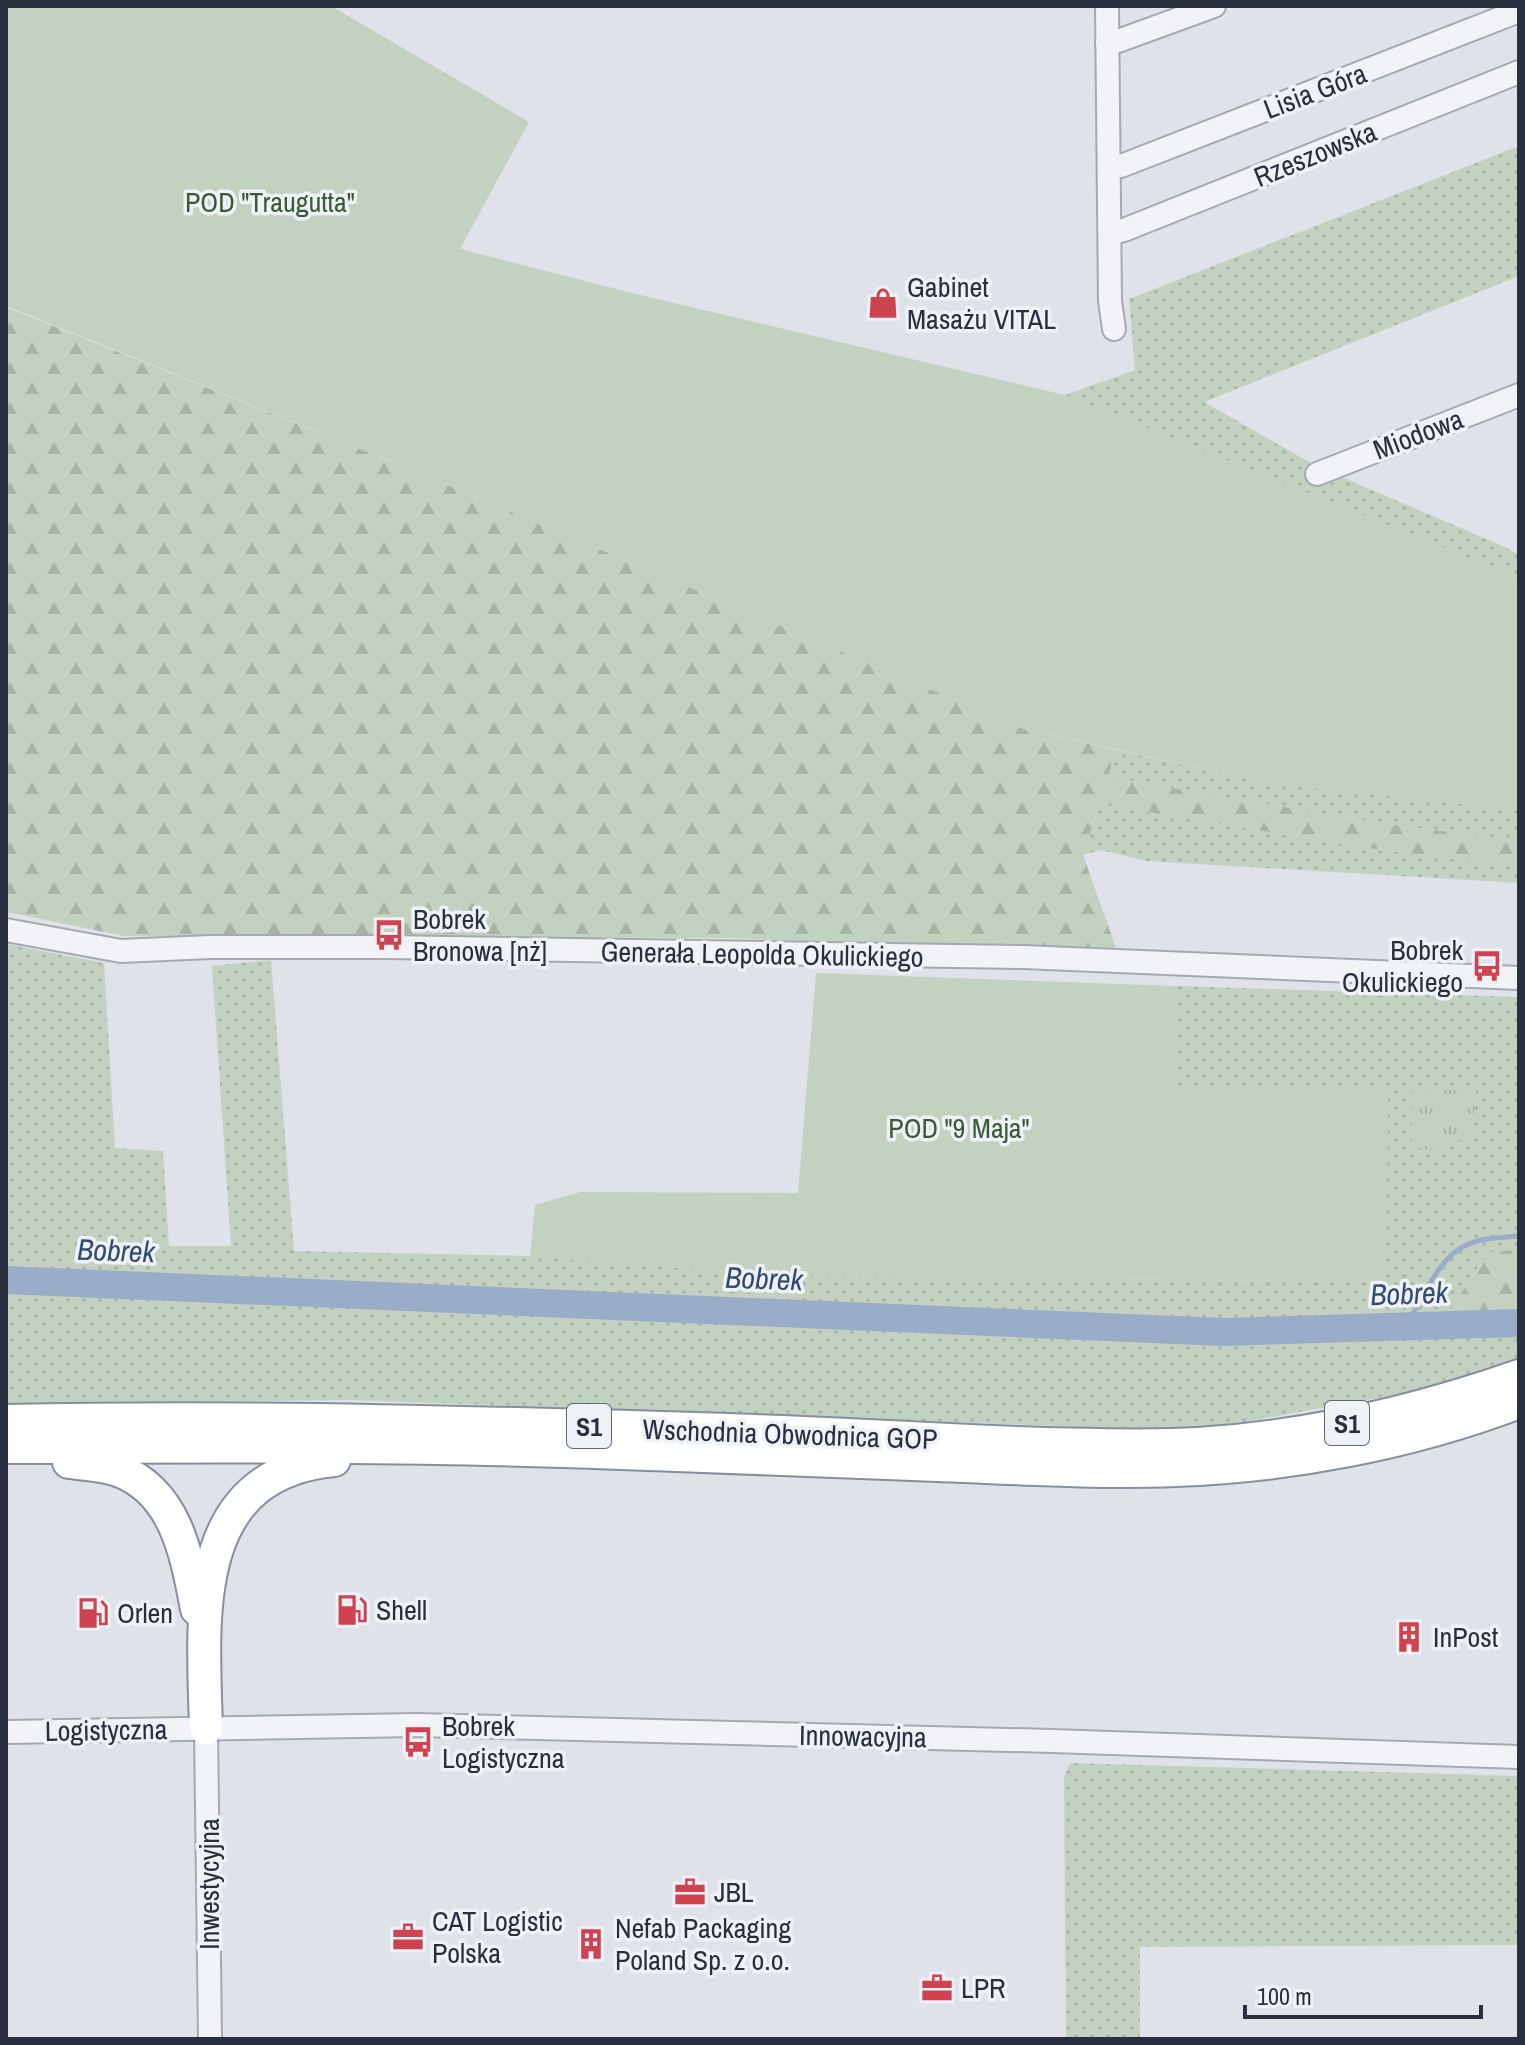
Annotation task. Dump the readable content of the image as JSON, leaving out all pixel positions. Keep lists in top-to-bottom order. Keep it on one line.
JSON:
{"streets":{"highway":["S1","Wschodnia Obwodnica GOP"],"street":["Lisia Góra","Rzeszowska","Miodowa","Generała Leopolda Okulickiego","Logistyczna","Innowacyjna","Inwestycyjna"]},"crossings":[["Logistyczna","Innowacyjna"],["Logistyczna","Inwestycyjna"],["Innowacyjna","Inwestycyjna"]],"water":["Bobrek"],"parks":["POD \"Traugutta\"","POD \"9 Maja\""],"places":{"shop":["Gabinet Masażu VITAL"],"bus stop":["Bobrek Bronowa [nż]","Bobrek Okulickiego","Bobrek Logistyczna"],"fuel station":["Shell","Orlen"],"building":["InPost","Nefab Packaging Poland Sp. z o.o."],"office":["JBL","CAT Logistic Polska","LPR"]},"scale_bar":"100 m"}
